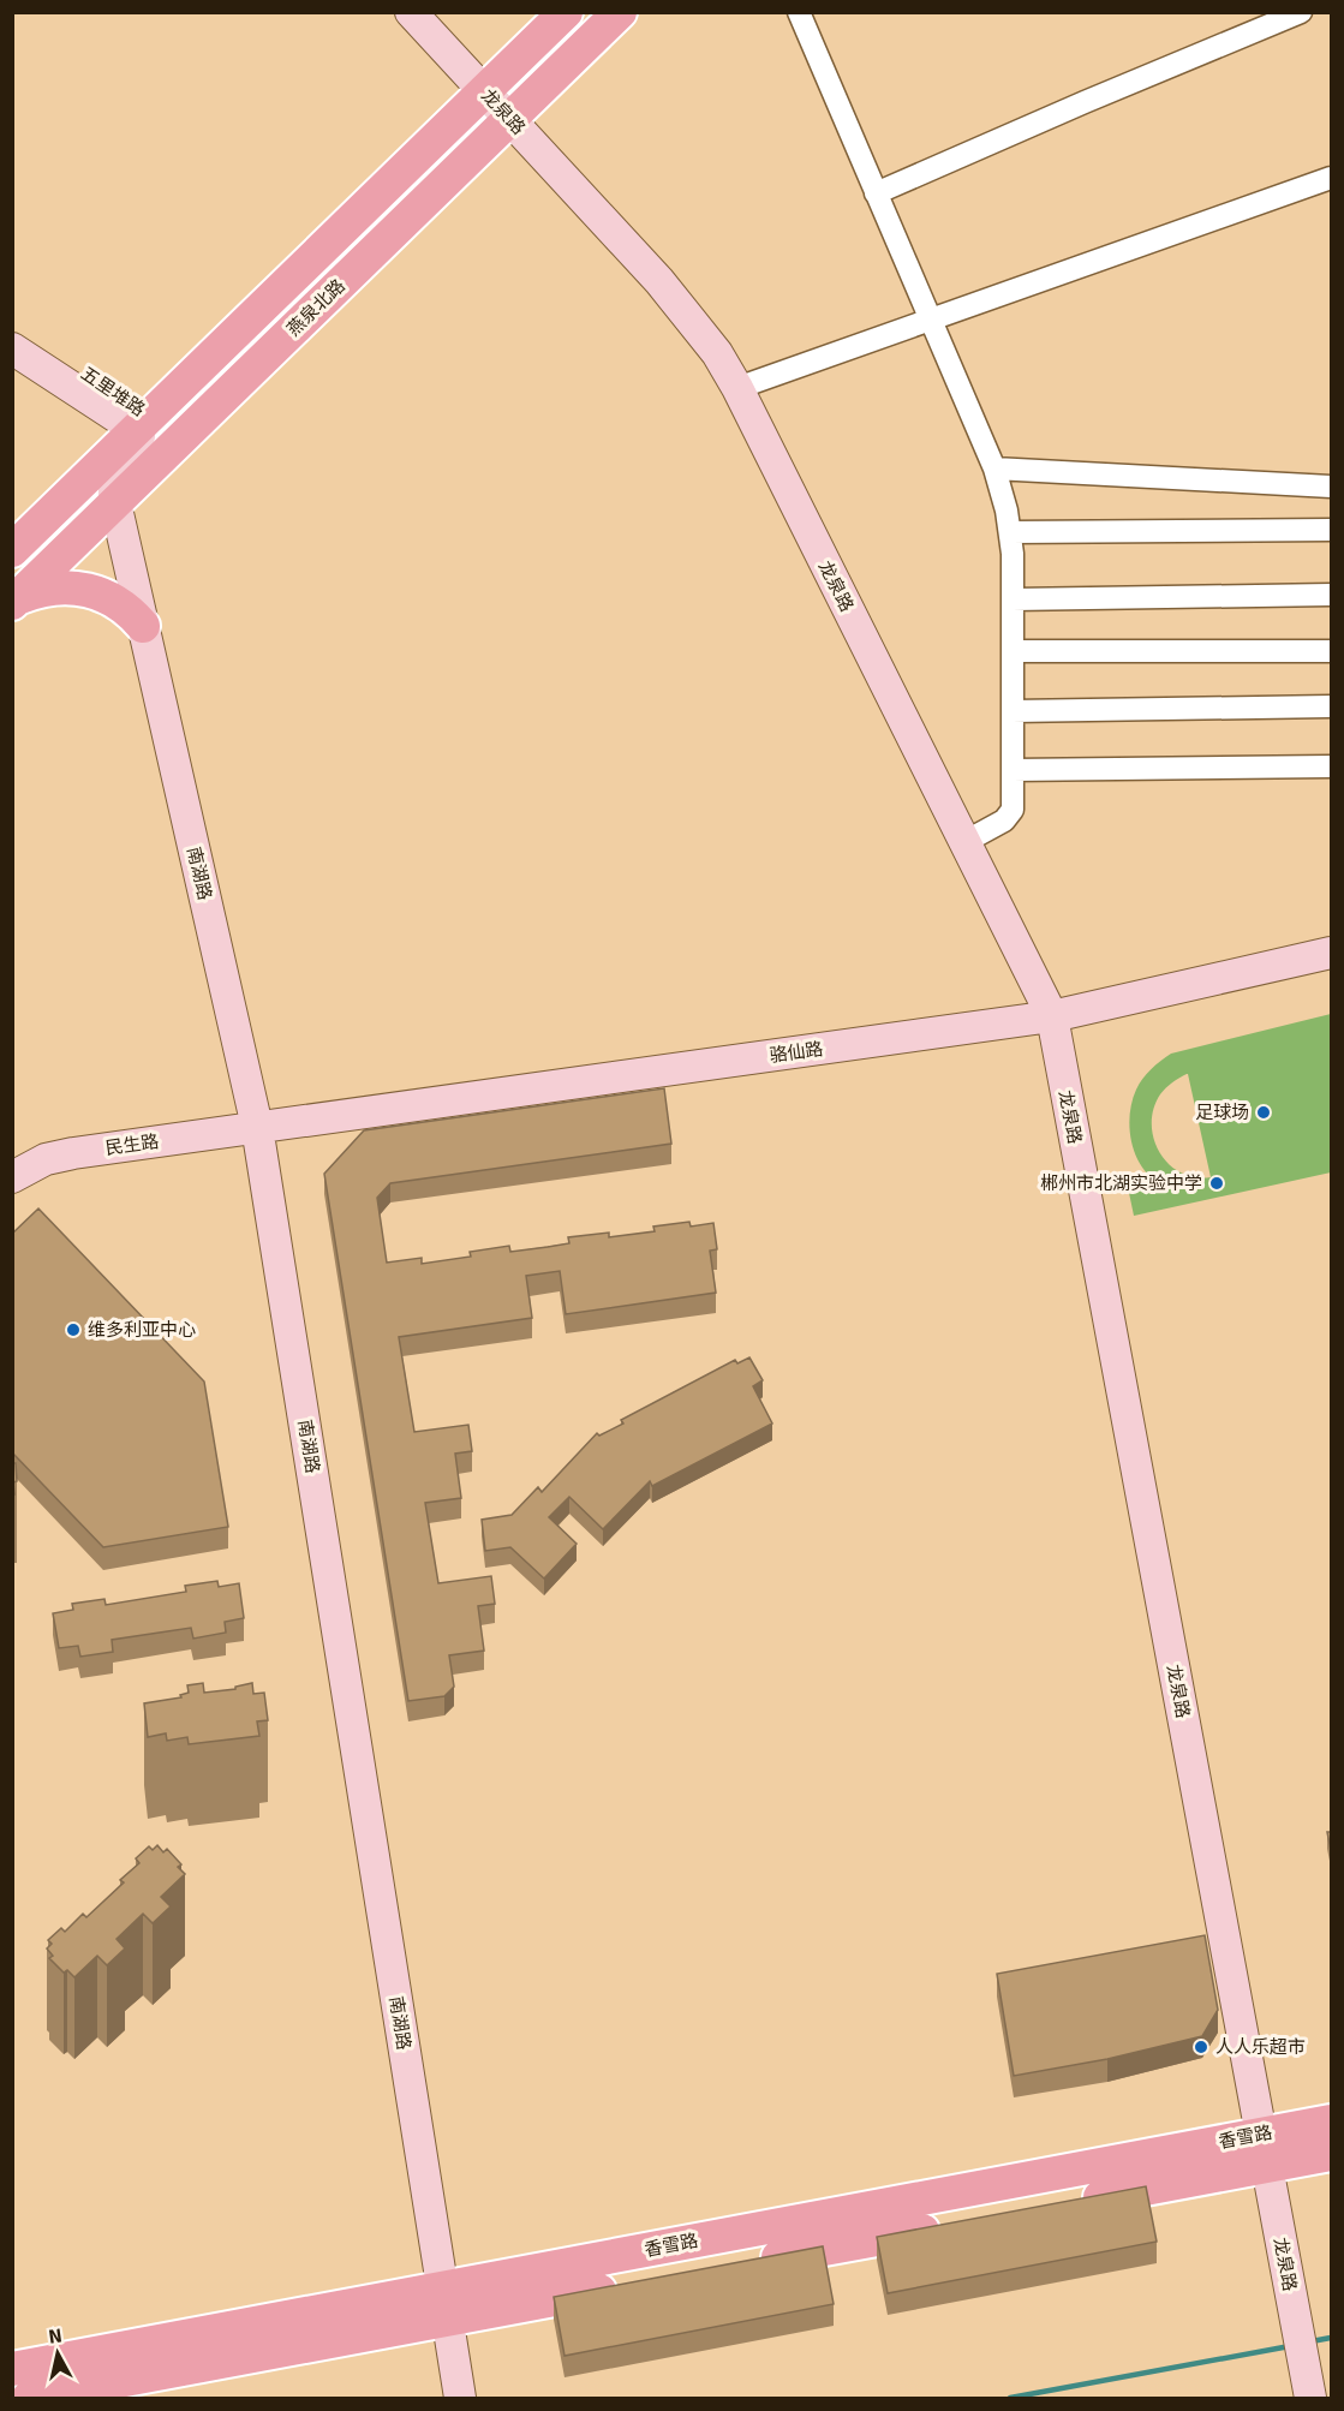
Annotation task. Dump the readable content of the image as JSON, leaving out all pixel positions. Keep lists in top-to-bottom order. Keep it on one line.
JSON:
{"streets":{"main road":["龙泉路","燕泉北路","五里堆路","南湖路","骆仙路","民生路","香雪路"]},"crossings":[["龙泉路","燕泉北路"],["龙泉路","骆仙路"],["龙泉路","香雪路"],["燕泉北路","五里堆路"],["燕泉北路","南湖路"],["五里堆路","南湖路"],["南湖路","骆仙路"],["南湖路","民生路"],["南湖路","香雪路"],["骆仙路","民生路"]],"places":["足球场","郴州市北湖实验中学","维多利亚中心","人人乐超市"],"north":"top"}
